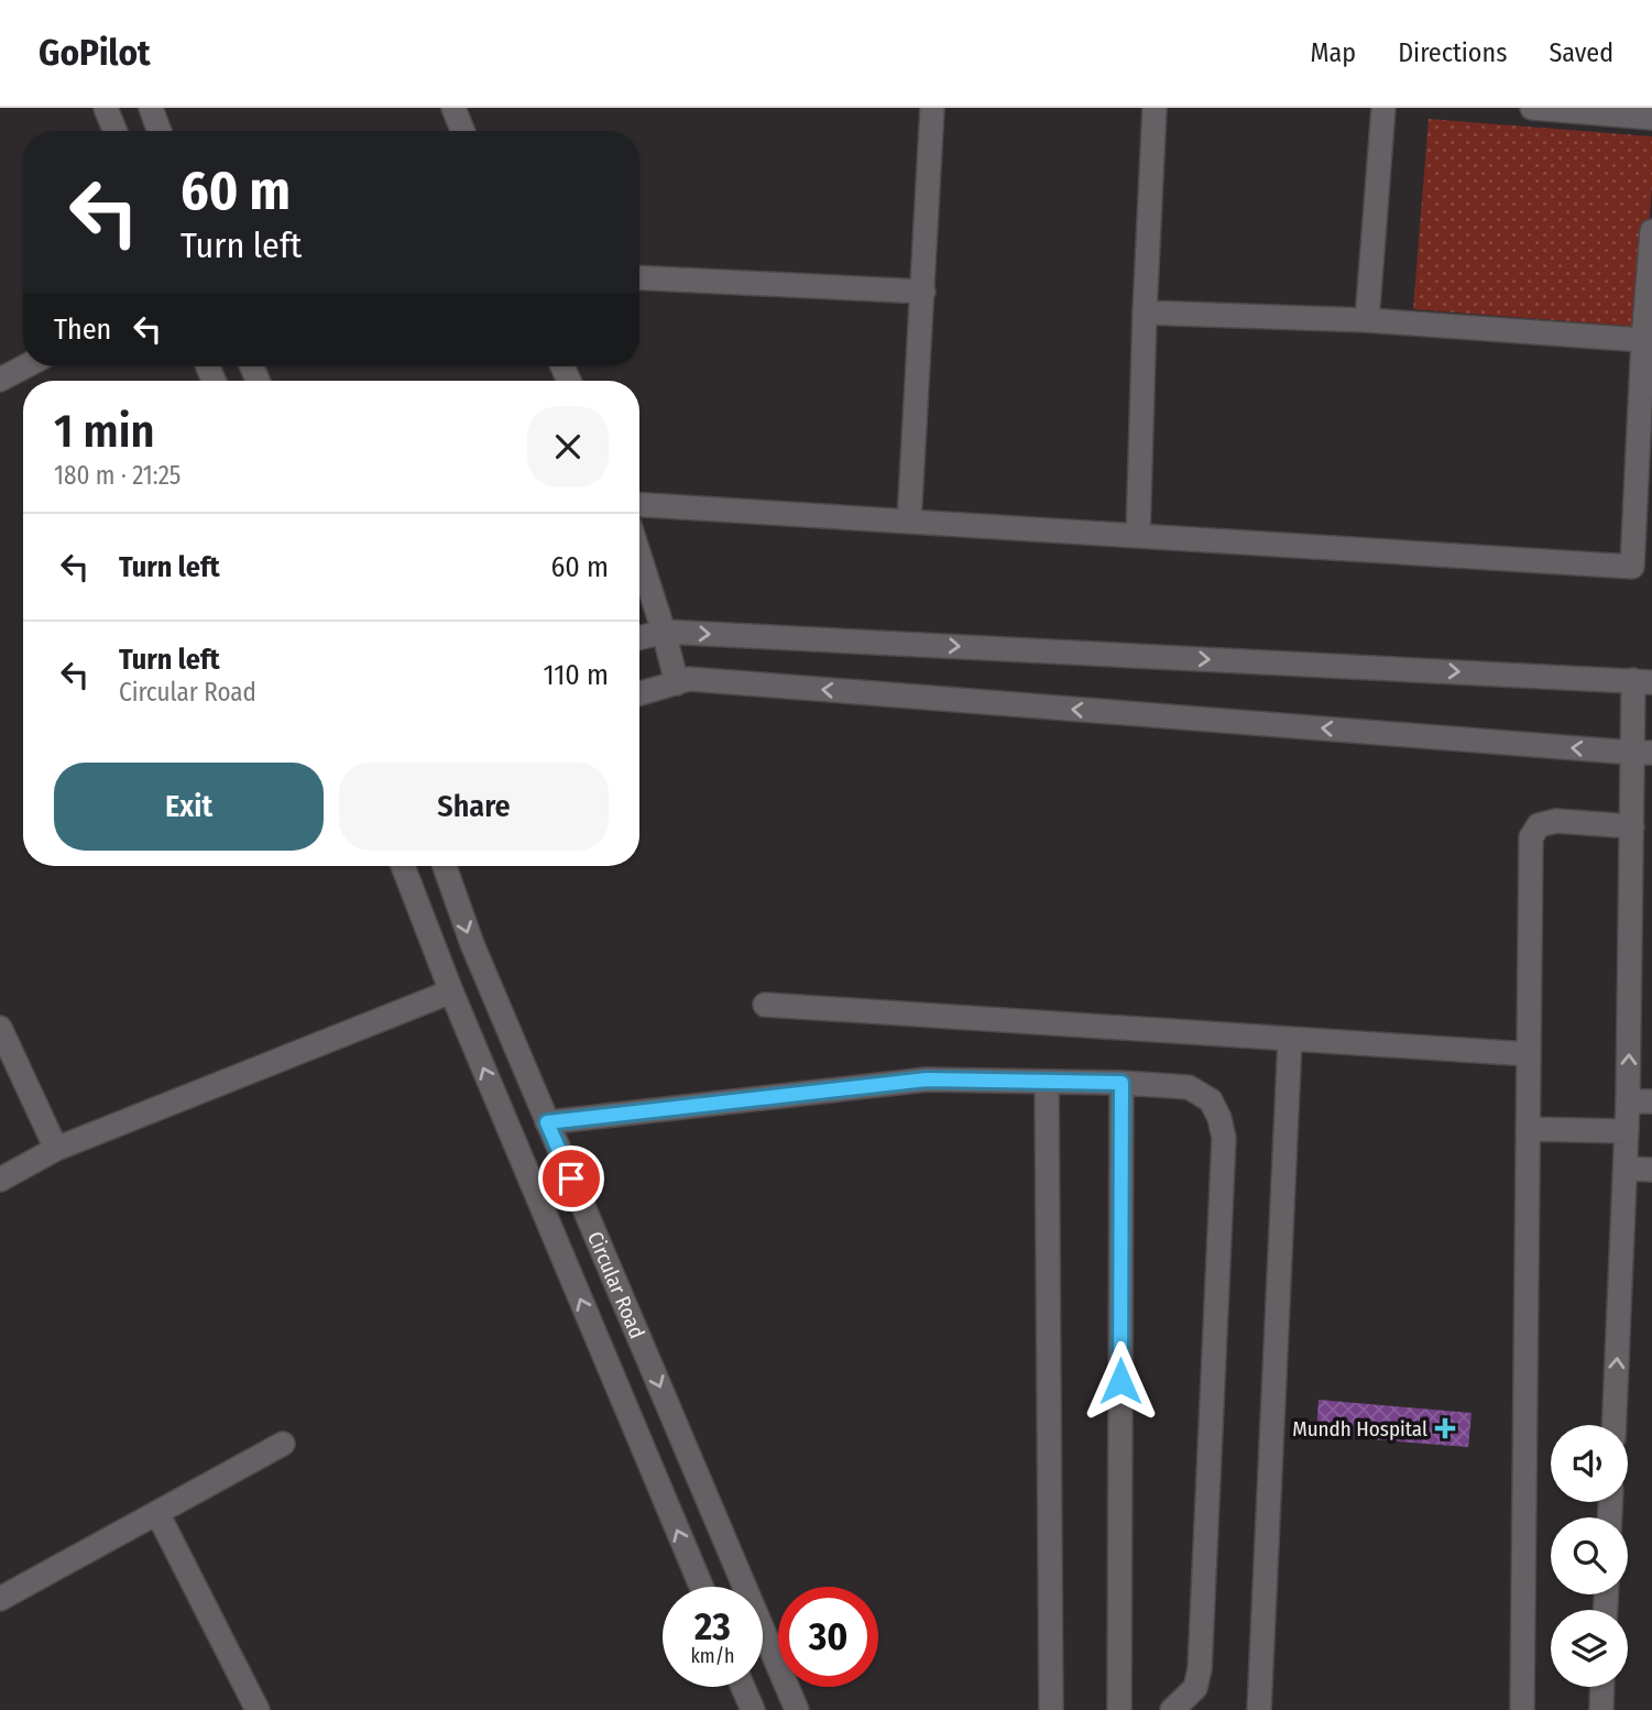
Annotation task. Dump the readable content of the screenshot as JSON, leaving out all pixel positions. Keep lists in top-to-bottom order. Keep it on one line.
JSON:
{"streets":{"street":["Circular Road"]},"places":{"health":["Mundh Hospital"]},"page":{"header":"GoPilot","nav":["Map","Directions","Saved"],"turn":["60 m","Turn left"],"then":"Then","heading":["1 min","180 m · 21:25"],"list":[{"name":"Turn left","value":"60 m"},{"name":"Turn left","note":"Circular Road","value":"110 m"}],"buttons":["Exit","Share"],"speed":"23 km/h","limit":"30"}}
